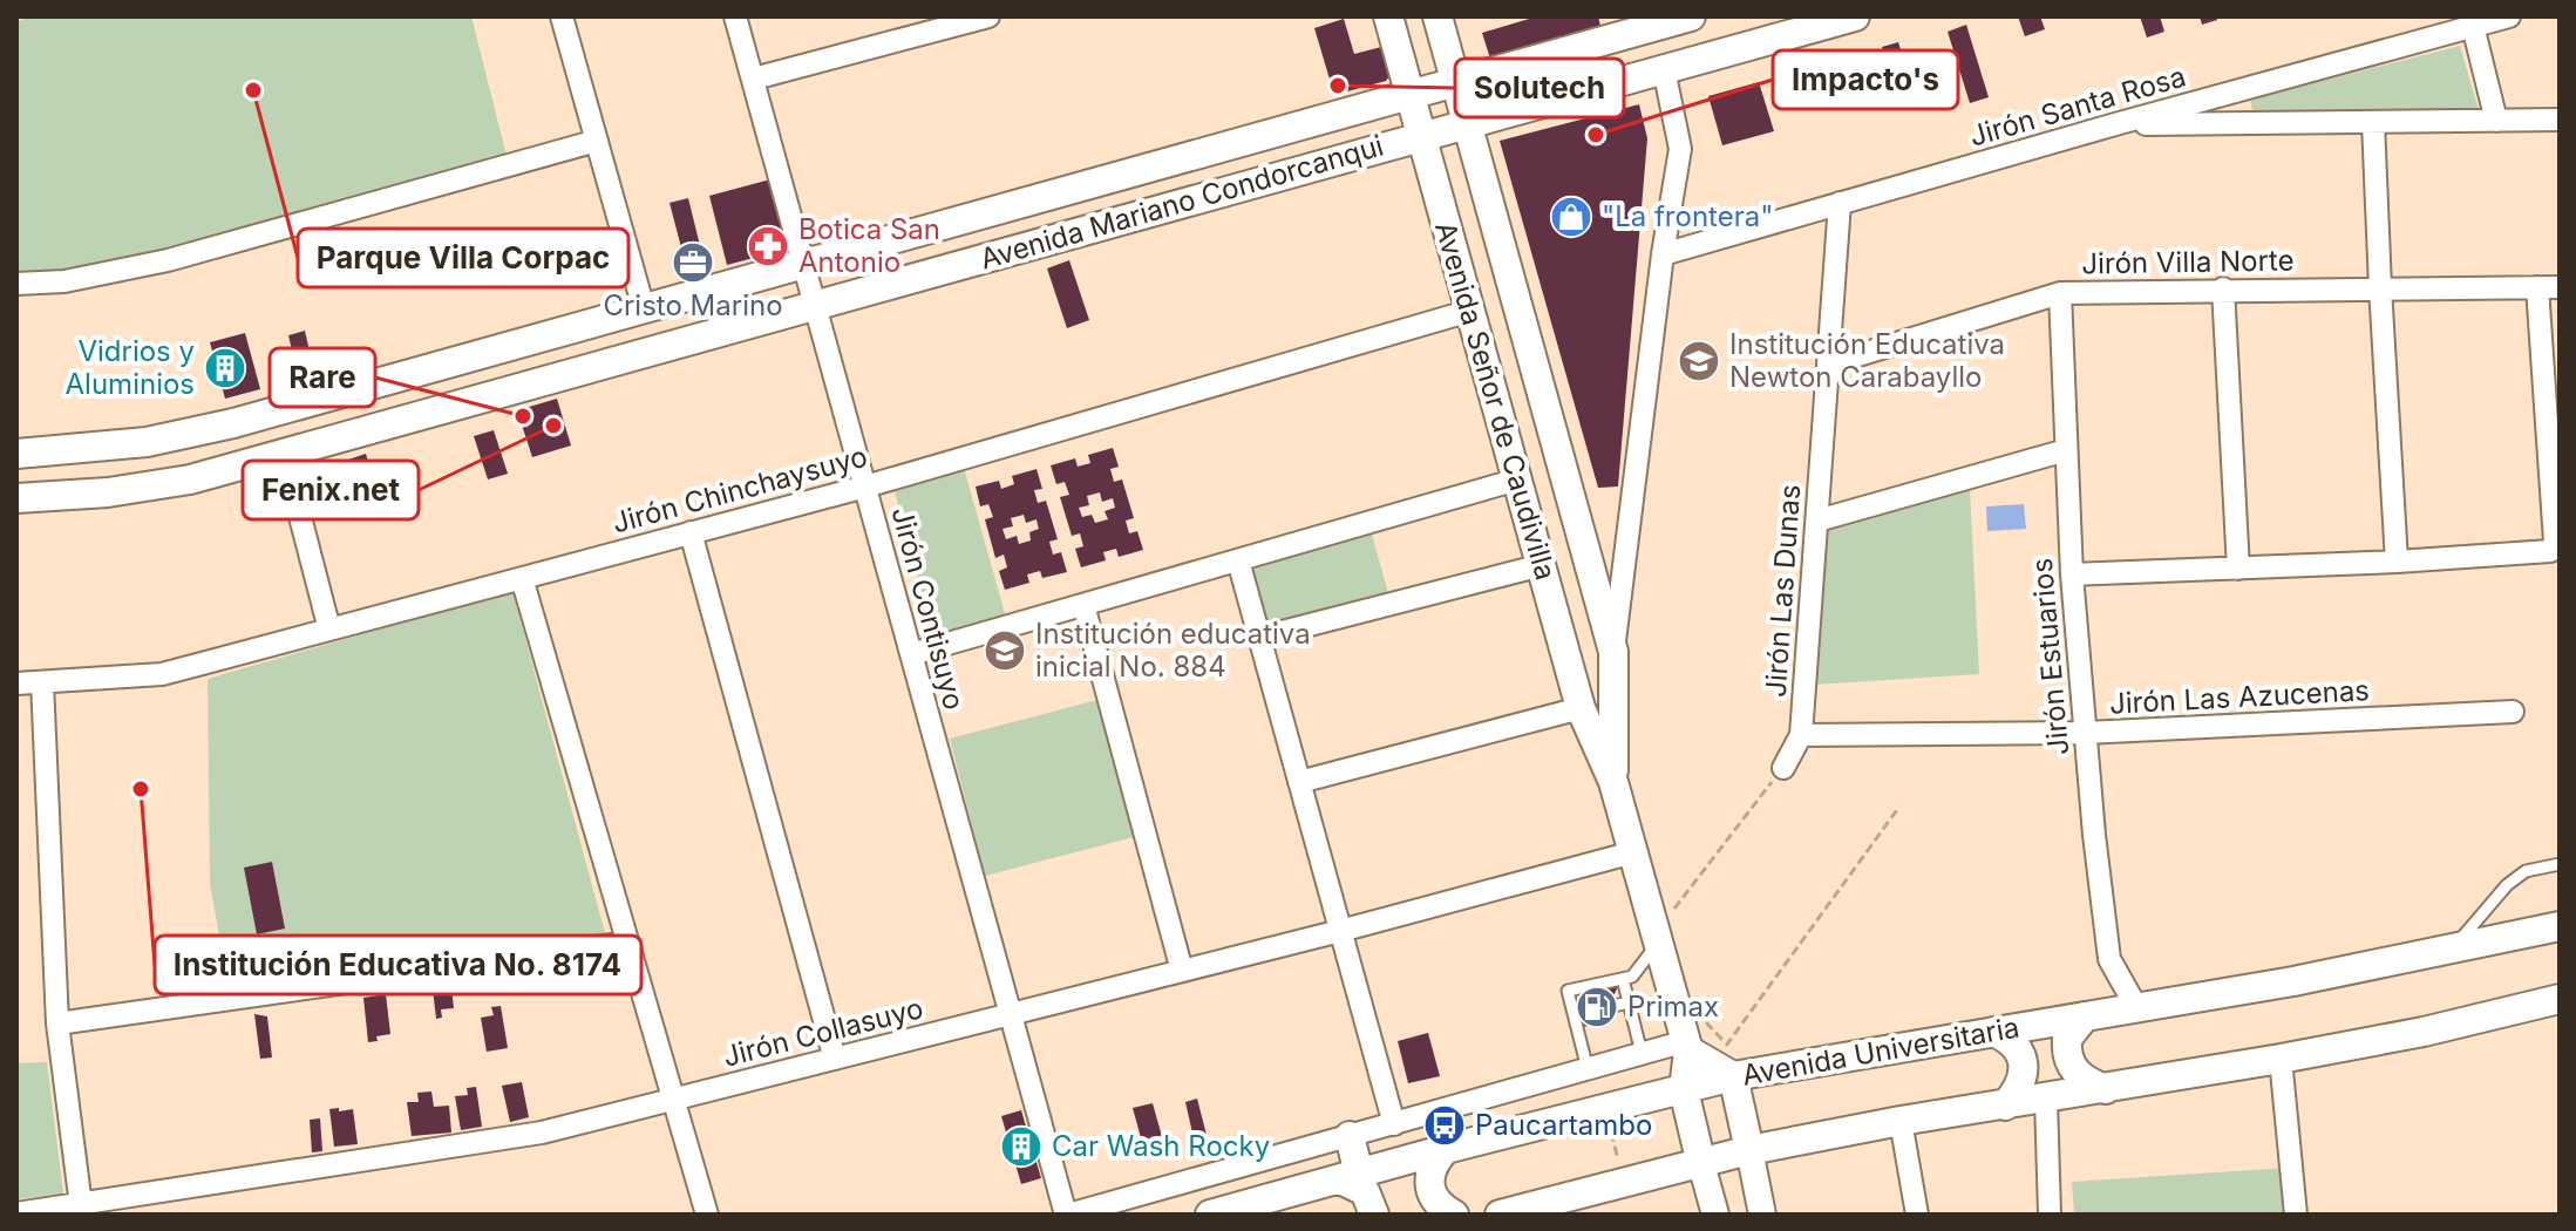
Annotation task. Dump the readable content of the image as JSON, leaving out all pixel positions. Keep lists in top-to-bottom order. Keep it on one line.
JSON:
{"streets":{"main road":["Avenida Mariano Condorcanqui","Avenida Señor de Caudivilla","Avenida Universitaria"],"street":["Jirón Santa Rosa","Jirón Villa Norte","Jirón Chinchaysuyo","Jirón Las Dunas","Jirón Contisuyo","Jirón Estuarios","Jirón Las Azucenas","Jirón Collasuyo"]},"crossings":[["Jirón Santa Rosa","Jirón Las Dunas"],["Avenida Mariano Condorcanqui","Avenida Señor de Caudivilla"],["Avenida Mariano Condorcanqui","Jirón Contisuyo"],["Jirón Villa Norte","Jirón Las Dunas"],["Jirón Villa Norte","Jirón Estuarios"],["Avenida Señor de Caudivilla","Jirón Chinchaysuyo"],["Avenida Señor de Caudivilla","Jirón Collasuyo"],["Avenida Señor de Caudivilla","Avenida Universitaria"],["Jirón Chinchaysuyo","Jirón Contisuyo"],["Jirón Las Dunas","Jirón Las Azucenas"],["Jirón Contisuyo","Jirón Collasuyo"],["Jirón Estuarios","Jirón Las Azucenas"],["Jirón Estuarios","Avenida Universitaria"]],"places":{"other":["Solutech","Parque Villa Corpac","Impacto's","Rare","Fenix.net","Institución Educativa No. 8174"],"shop":["\"La frontera\""],"pharmacy":["Botica San Antonio"],"office":["Cristo Marino"],"school or university":["Institución Educativa Newton Carabayllo","Institución educativa inicial No. 884"],"building":["Vidrios y Aluminios","Car Wash Rocky"],"fuel station":["Primax"],"bus stop":["Paucartambo"]}}
